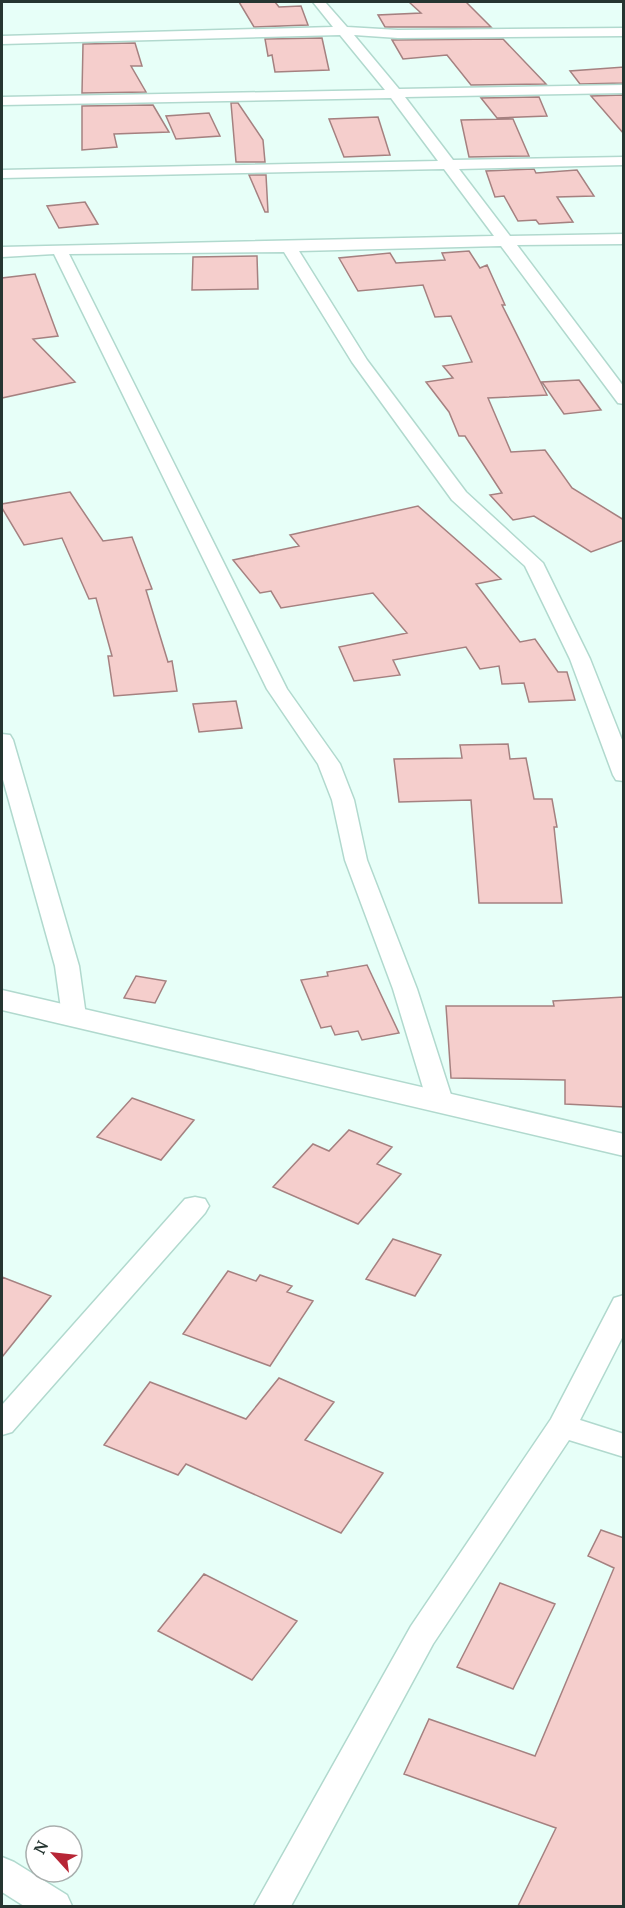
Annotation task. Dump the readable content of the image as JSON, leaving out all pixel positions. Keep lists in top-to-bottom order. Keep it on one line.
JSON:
{"north":"top left"}
